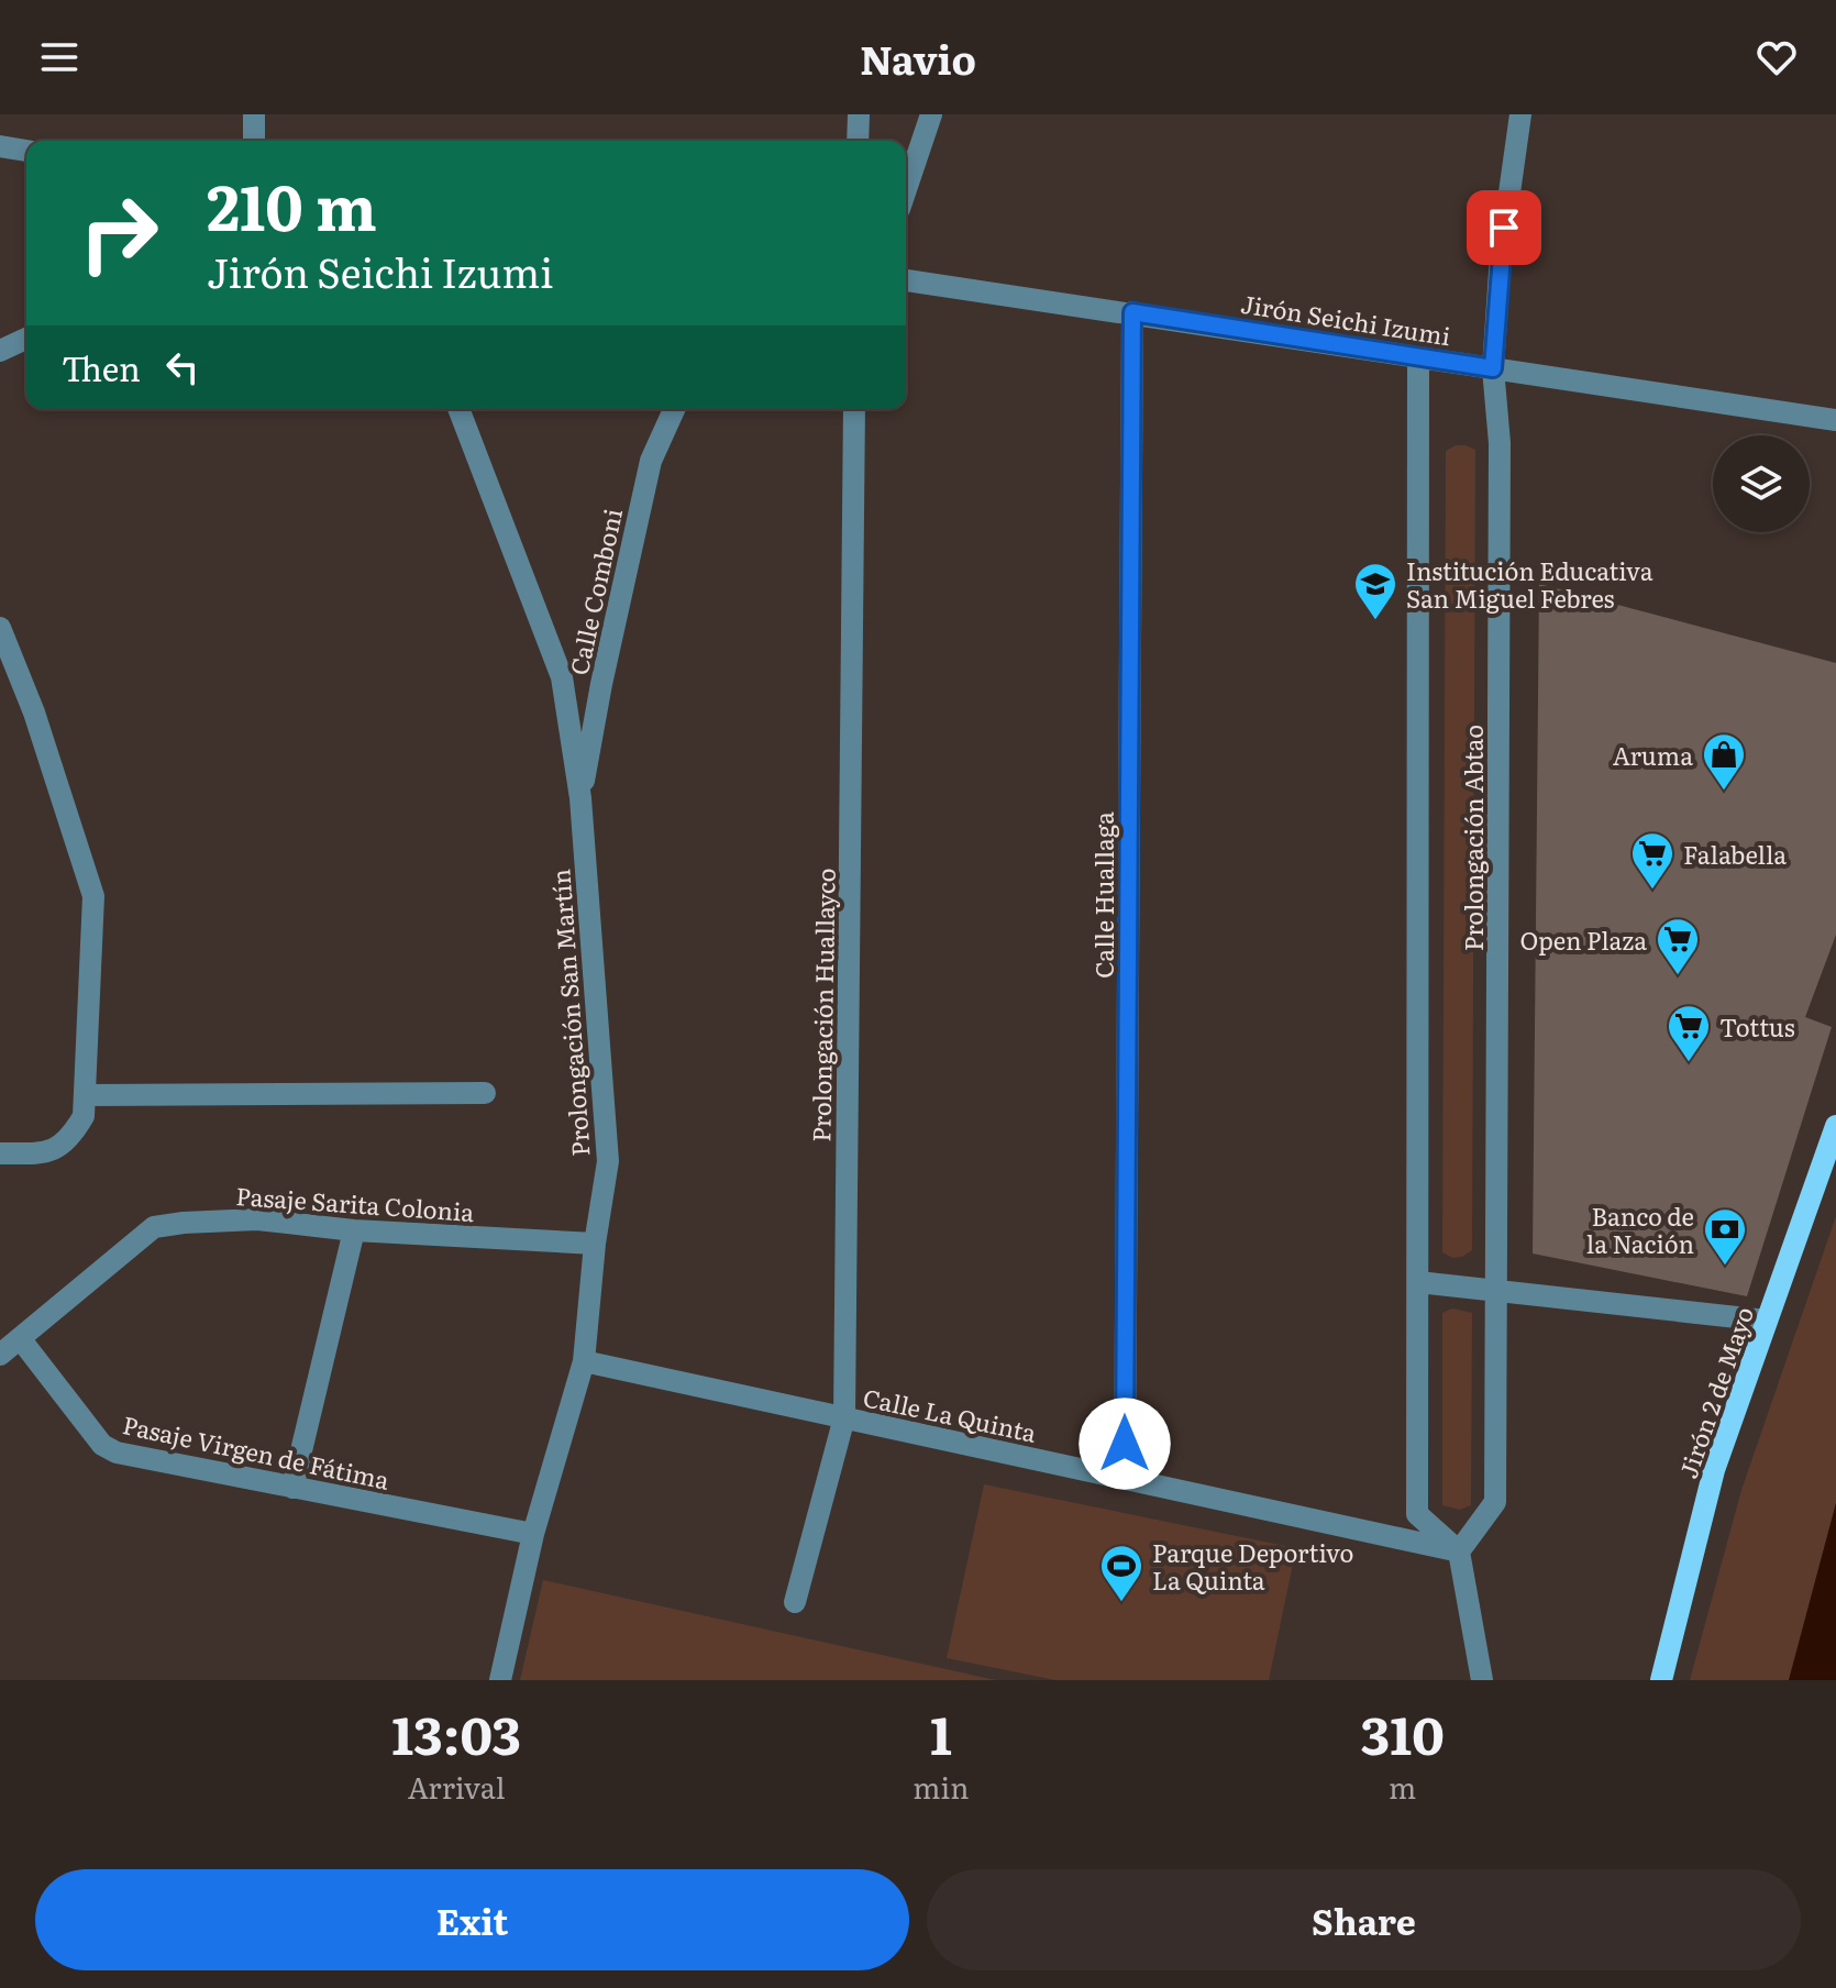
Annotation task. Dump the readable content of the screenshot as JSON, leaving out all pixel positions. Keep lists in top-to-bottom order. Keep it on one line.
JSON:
{"streets":{"main road":["Jirón 2 de Mayo"],"street":["Jirón Seichi Izumi","Calle Comboni","Prolongación Abtao","Calle Huallaga","Prolongación Huallayco","Prolongación San Martín","Pasaje Sarita Colonia","Calle La Quinta","Pasaje Virgen de Fátima"]},"crossings":[["Jirón Seichi Izumi","Prolongación Abtao"],["Jirón Seichi Izumi","Calle Huallaga"],["Calle Comboni","Prolongación San Martín"],["Prolongación Abtao","Calle La Quinta"],["Calle Huallaga","Calle La Quinta"],["Prolongación Huallayco","Calle La Quinta"],["Prolongación San Martín","Pasaje Sarita Colonia"],["Prolongación San Martín","Calle La Quinta"],["Prolongación San Martín","Pasaje Virgen de Fátima"],["Pasaje Sarita Colonia","Pasaje Virgen de Fátima"]],"places":{"school or university":["Institución Educativa San Miguel Febres"],"shop":["Aruma"],"supermarket":["Falabella","Open Plaza","Tottus"],"bank":["Banco de la Nación"],"sports":["Parque Deportivo La Quinta"]},"page":{"header":"Navio","turn":["210 m","Jirón Seichi Izumi"],"then":"Then","eta":["13:03","Arrival","1","min","310","m"],"buttons":["Exit","Share"]}}
